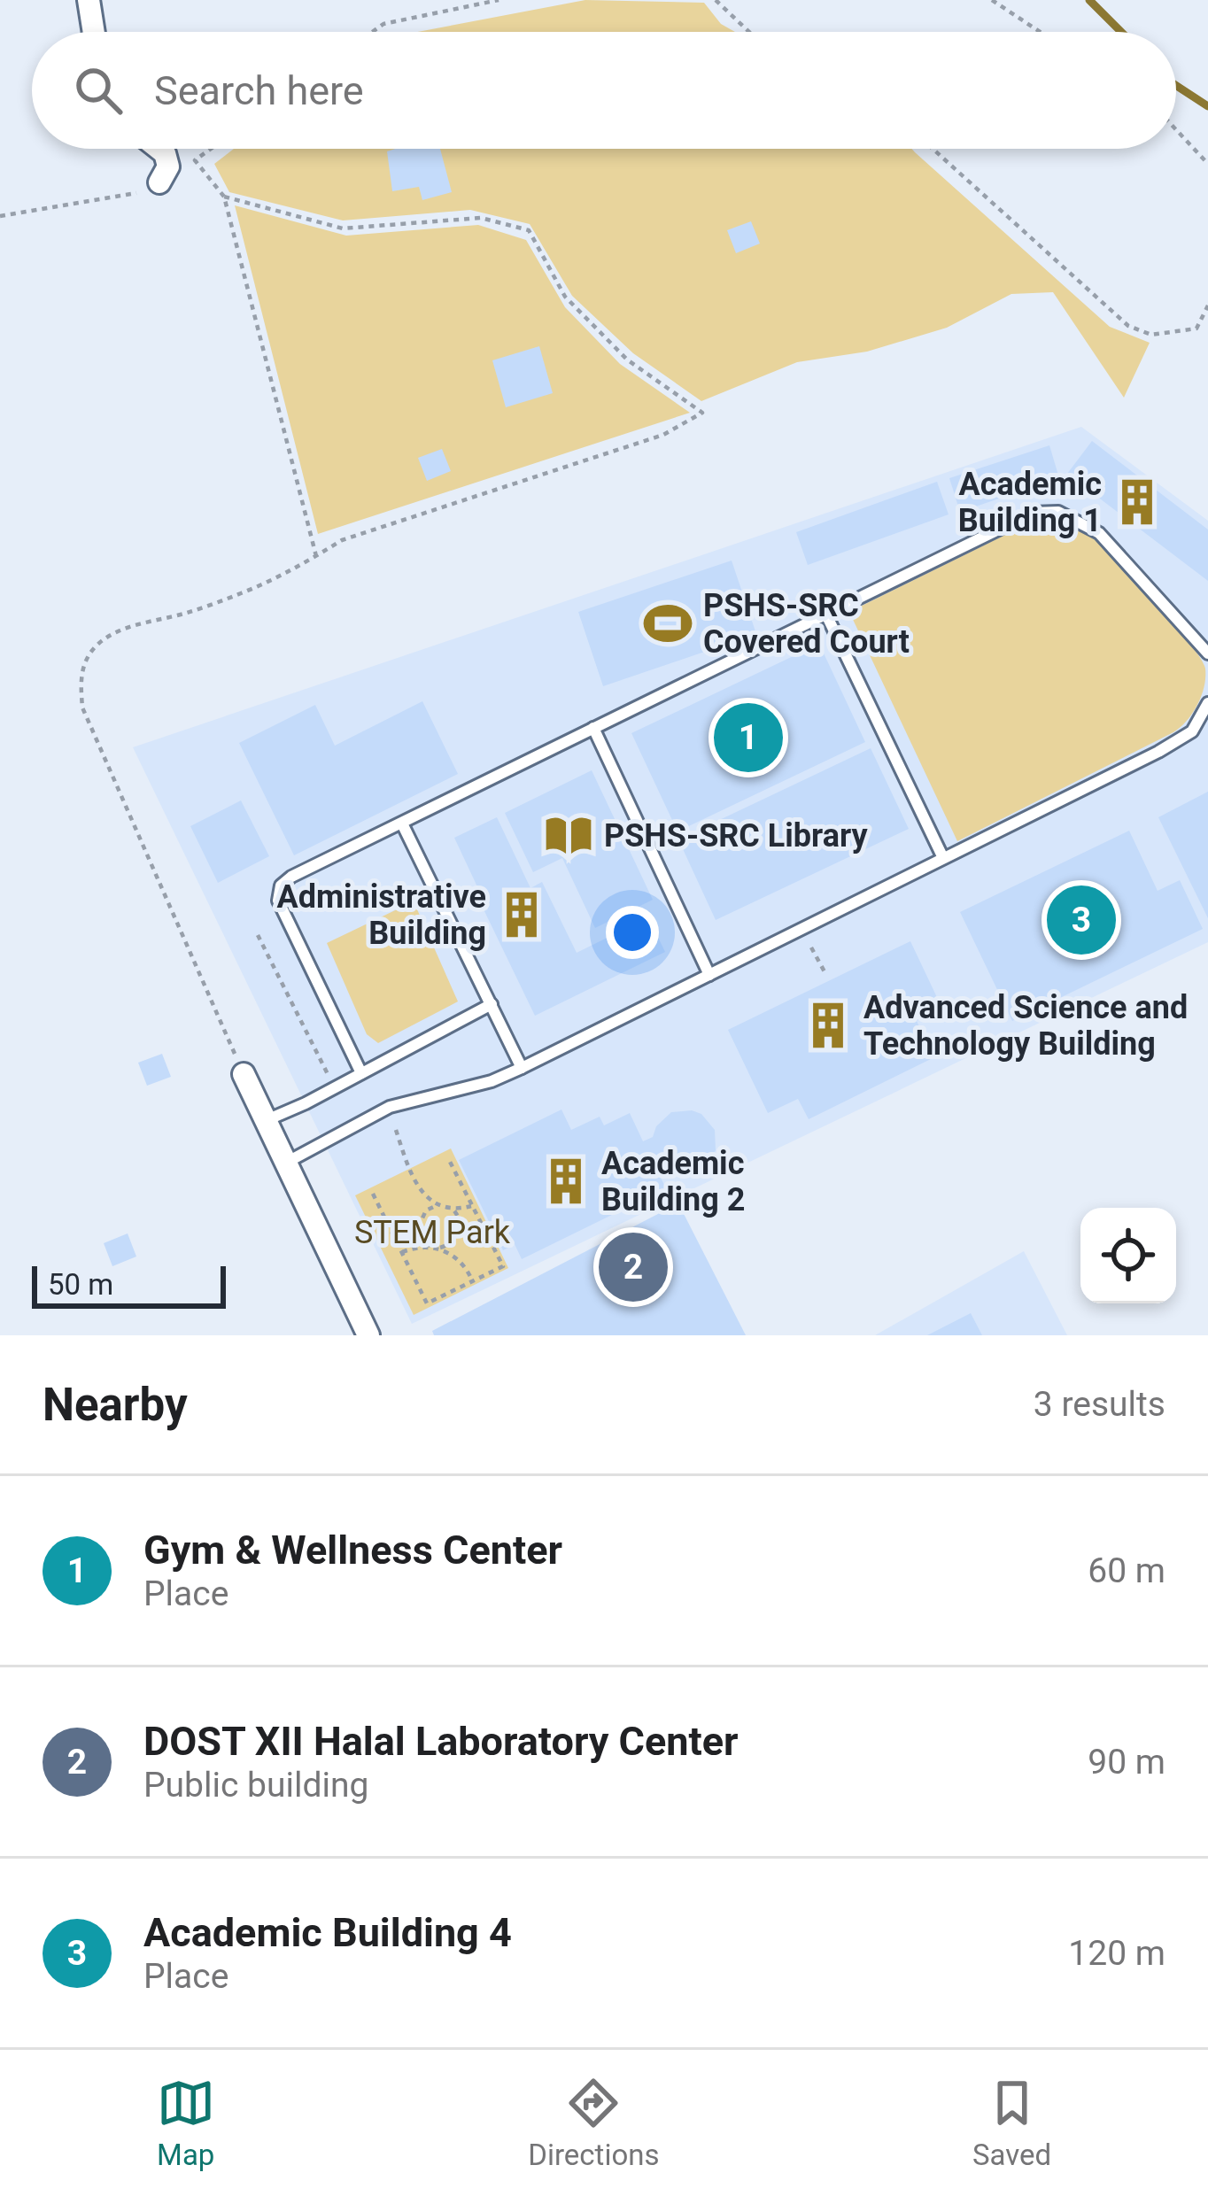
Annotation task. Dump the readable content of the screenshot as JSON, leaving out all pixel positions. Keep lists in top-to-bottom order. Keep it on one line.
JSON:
{"parks":["STEM Park"],"places":{"building":["Academic Building 1","Administrative Building","Advanced Science and Technology Building","Academic Building 2"],"sports":["PSHS-SRC Covered Court"],"library":["PSHS-SRC Library"]},"scale_bar":"50 m","page":{"search":"Search here","pins":["1","3","2"],"scale":"50 m","heading":["Nearby","3 results"],"list":[{"mark":"1","name":"Gym & Wellness Center","note":"Place","value":"60 m"},{"mark":"2","name":"DOST XII Halal Laboratory Center","note":"Public building","value":"90 m"},{"mark":"3","name":"Academic Building 4","note":"Place","value":"120 m"}],"nav":["Map","Directions","Saved"]}}
